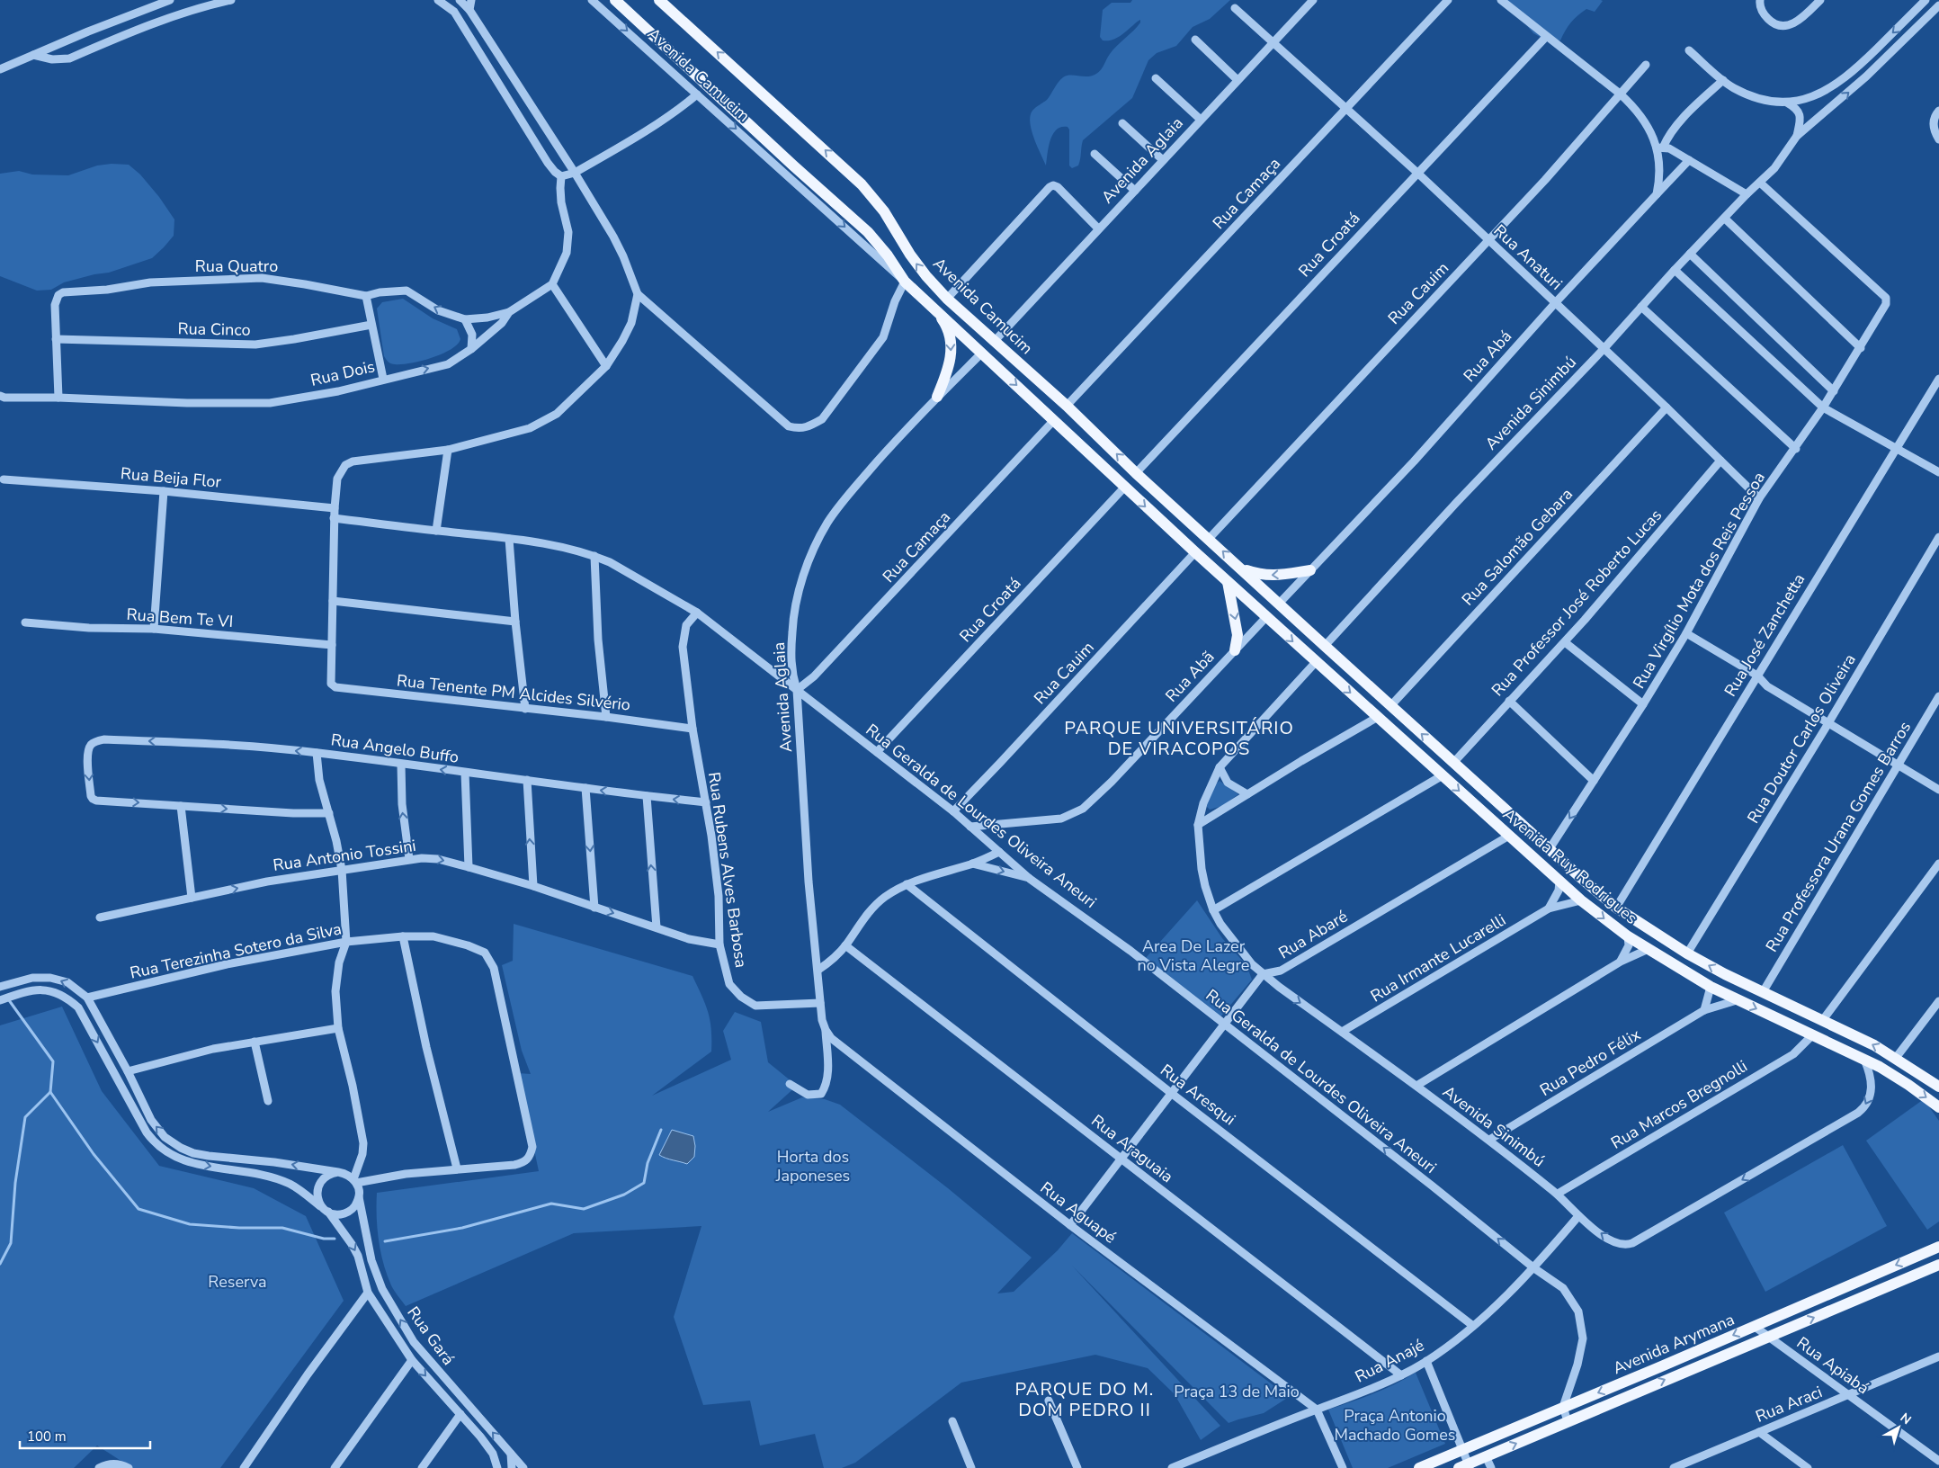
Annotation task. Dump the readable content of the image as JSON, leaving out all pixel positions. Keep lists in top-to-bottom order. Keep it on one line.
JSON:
{"streets":{"main road":["Avenida Camucim","Avenida Ruy Rodrigues","Avenida Arymana"],"street":["Avenida Aglaia","Rua Camaça","Rua Croatá","Rua Anaturi","Rua Quatro","Rua Cauim","Rua Cinco","Rua Abá","Rua Dois","Avenida Sinimbú","Rua Beija Flor","Rua Salomão Gebara","Rua Virgílio Mota dos Reis Pessoa","Rua Professor José Roberto Lucas","Rua Bem Te VI","Rua José Zanchetta","Rua Abã","Rua Tenente PM Alcides Silvério","Rua Doutor Carlos Oliveira","Rua Angelo Buffo","Rua Geralda de Lourdes Oliveira Aneuri","Rua Professora Urana Gomes Barros","Rua Antonio Tossini","Rua Rubens Alves Barbosa","Rua Abaré","Rua Terezinha Sotero da Silva","Rua Irmante Lucarelli","Rua Pedro Félix","Rua Aresqui","Rua Marcos Bregnolli","Rua Araguaia","Rua Aguapé","Rua Gará","Rua Anajé","Rua Apiabá","Rua Araci"]},"crossings":[["Avenida Camucim","Avenida Aglaia"],["Avenida Camucim","Rua Camaça"],["Avenida Camucim","Rua Croatá"],["Avenida Camucim","Rua Cauim"],["Avenida Camucim","Avenida Ruy Rodrigues"],["Avenida Aglaia","Rua Camaça"],["Avenida Aglaia","Rua Anaturi"],["Avenida Aglaia","Rua Geralda de Lourdes Oliveira Aneuri"],["Rua Camaça","Rua Anaturi"],["Rua Camaça","Rua Geralda de Lourdes Oliveira Aneuri"],["Rua Croatá","Rua Anaturi"],["Rua Croatá","Rua Geralda de Lourdes Oliveira Aneuri"],["Rua Anaturi","Rua Cauim"],["Rua Anaturi","Rua Abá"],["Rua Anaturi","Avenida Sinimbú"],["Rua Anaturi","Rua Salomão Gebara"],["Rua Anaturi","Rua Virgílio Mota dos Reis Pessoa"],["Rua Anaturi","Rua Professor José Roberto Lucas"],["Rua Quatro","Rua Cinco"],["Rua Quatro","Rua Dois"],["Rua Cauim","Rua Geralda de Lourdes Oliveira Aneuri"],["Rua Abá","Avenida Ruy Rodrigues"],["Avenida Sinimbú","Rua Virgílio Mota dos Reis Pessoa"],["Avenida Sinimbú","Avenida Ruy Rodrigues"],["Avenida Sinimbú","Rua Abaré"],["Avenida Sinimbú","Rua Irmante Lucarelli"],["Avenida Sinimbú","Rua Pedro Félix"],["Avenida Sinimbú","Rua Marcos Bregnolli"],["Avenida Sinimbú","Rua Anajé"],["Rua Salomão Gebara","Avenida Ruy Rodrigues"],["Rua Virgílio Mota dos Reis Pessoa","Avenida Ruy Rodrigues"],["Rua Professor José Roberto Lucas","Avenida Ruy Rodrigues"],["Rua Bem Te VI","Rua Tenente PM Alcides Silvério"],["Rua José Zanchetta","Avenida Ruy Rodrigues"],["Rua Abã","Rua Geralda de Lourdes Oliveira Aneuri"],["Rua Abã","Avenida Ruy Rodrigues"],["Rua Tenente PM Alcides Silvério","Rua Rubens Alves Barbosa"],["Rua Doutor Carlos Oliveira","Avenida Ruy Rodrigues"],["Rua Angelo Buffo","Rua Rubens Alves Barbosa"],["Rua Geralda de Lourdes Oliveira Aneuri","Rua Rubens Alves Barbosa"],["Rua Geralda de Lourdes Oliveira Aneuri","Avenida Arymana"],["Rua Geralda de Lourdes Oliveira Aneuri","Rua Anajé"],["Rua Professora Urana Gomes Barros","Avenida Ruy Rodrigues"],["Rua Antonio Tossini","Rua Rubens Alves Barbosa"],["Avenida Ruy Rodrigues","Rua Abaré"],["Avenida Ruy Rodrigues","Rua Irmante Lucarelli"],["Avenida Ruy Rodrigues","Rua Pedro Félix"],["Avenida Ruy Rodrigues","Rua Marcos Bregnolli"],["Rua Terezinha Sotero da Silva","Rua Gará"],["Rua Aresqui","Rua Anajé"],["Rua Araguaia","Rua Anajé"],["Rua Aguapé","Rua Anajé"],["Avenida Arymana","Rua Apiabá"],["Rua Apiabá","Rua Araci"]],"one_way":["Rua Antonio Tossini"],"districts":["PARQUE UNIVERSITÁRIO DE VIRACOPOS","PARQUE DO M. DOM PEDRO II"],"parks":["Area De Lazer no Vista Alegre","Horta dos Japoneses","Reserva","Praça 13 de Maio","Praça Antonio Machado Gomes"],"scale_bar":"100 m","north":"top right"}
